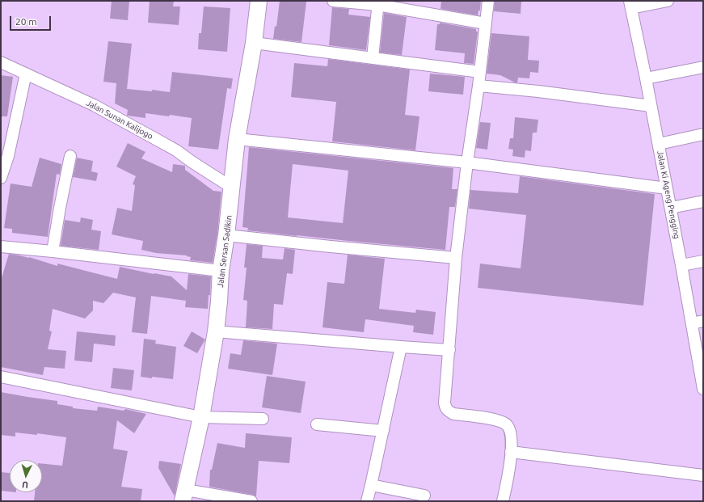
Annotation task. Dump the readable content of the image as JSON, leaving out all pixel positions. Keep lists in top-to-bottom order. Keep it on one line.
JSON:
{"streets":{"main road":["Jalan Sersan Sadikin"],"street":["Jalan Sunan Kalijogo","Jalan Ki Ageng Pengging"]},"crossings":[["Jalan Sunan Kalijogo","Jalan Sersan Sadikin"]],"scale_bar":"20 m","north":"bottom"}
